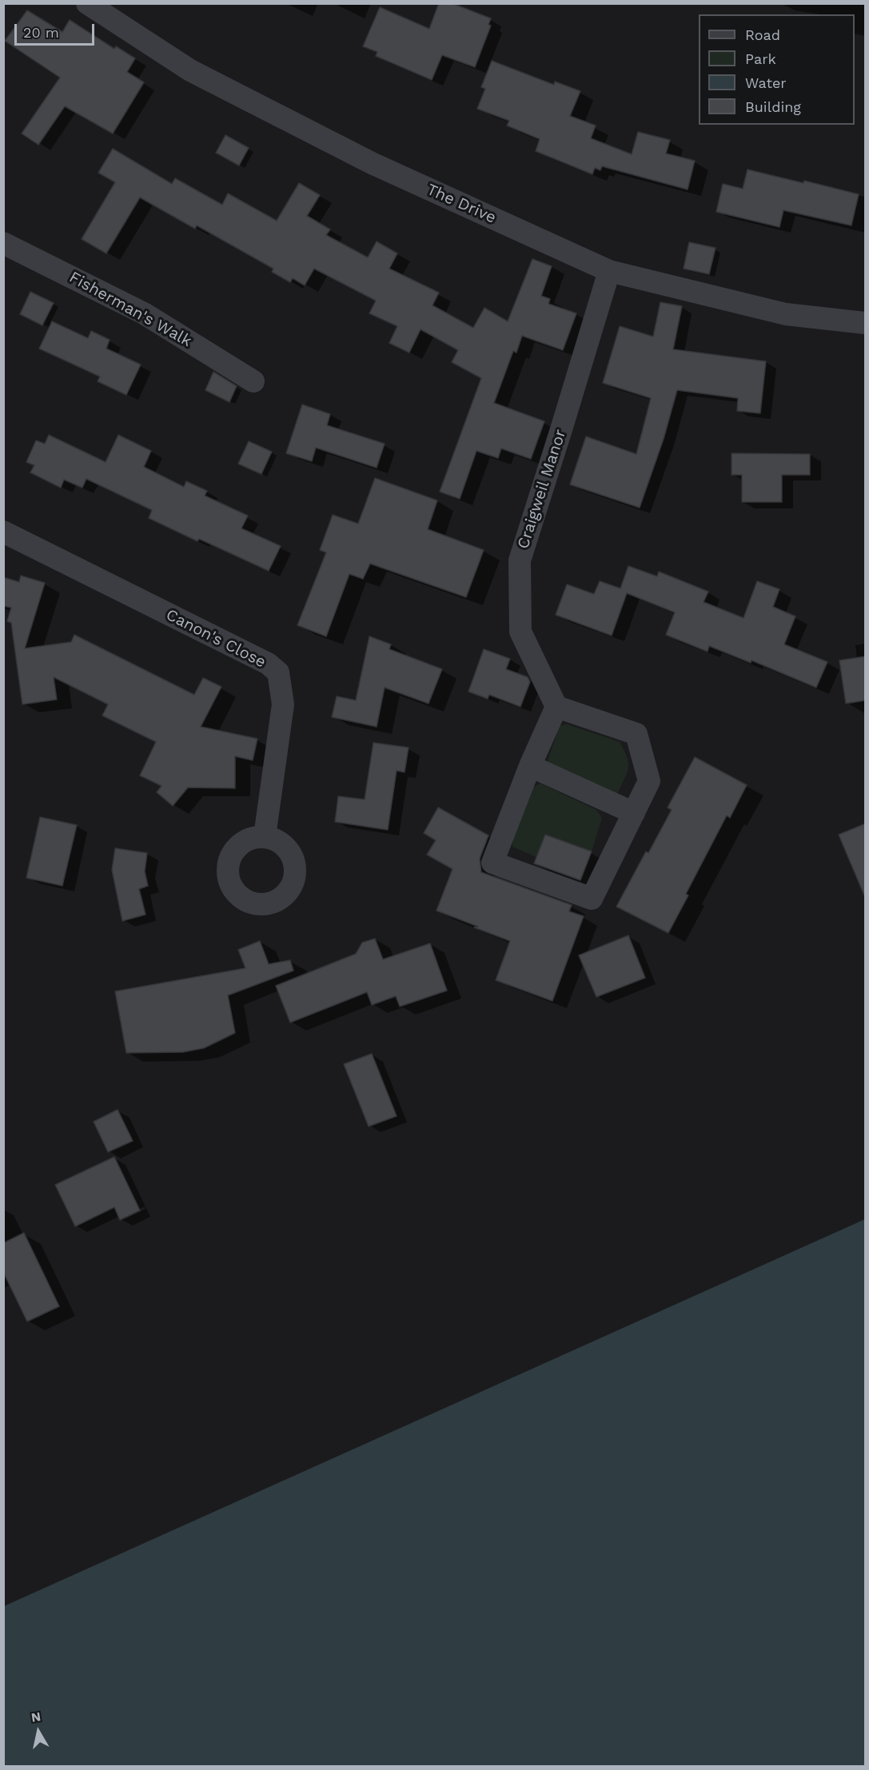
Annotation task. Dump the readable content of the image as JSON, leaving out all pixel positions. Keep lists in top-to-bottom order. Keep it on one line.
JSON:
{"streets":{"street":["The Drive","Fisherman's Walk","Craigweil Manor","Canon's Close"]},"crossings":[["The Drive","Craigweil Manor"]],"legend":["Road","Park","Water","Building"],"scale_bar":"20 m","north":"top"}
